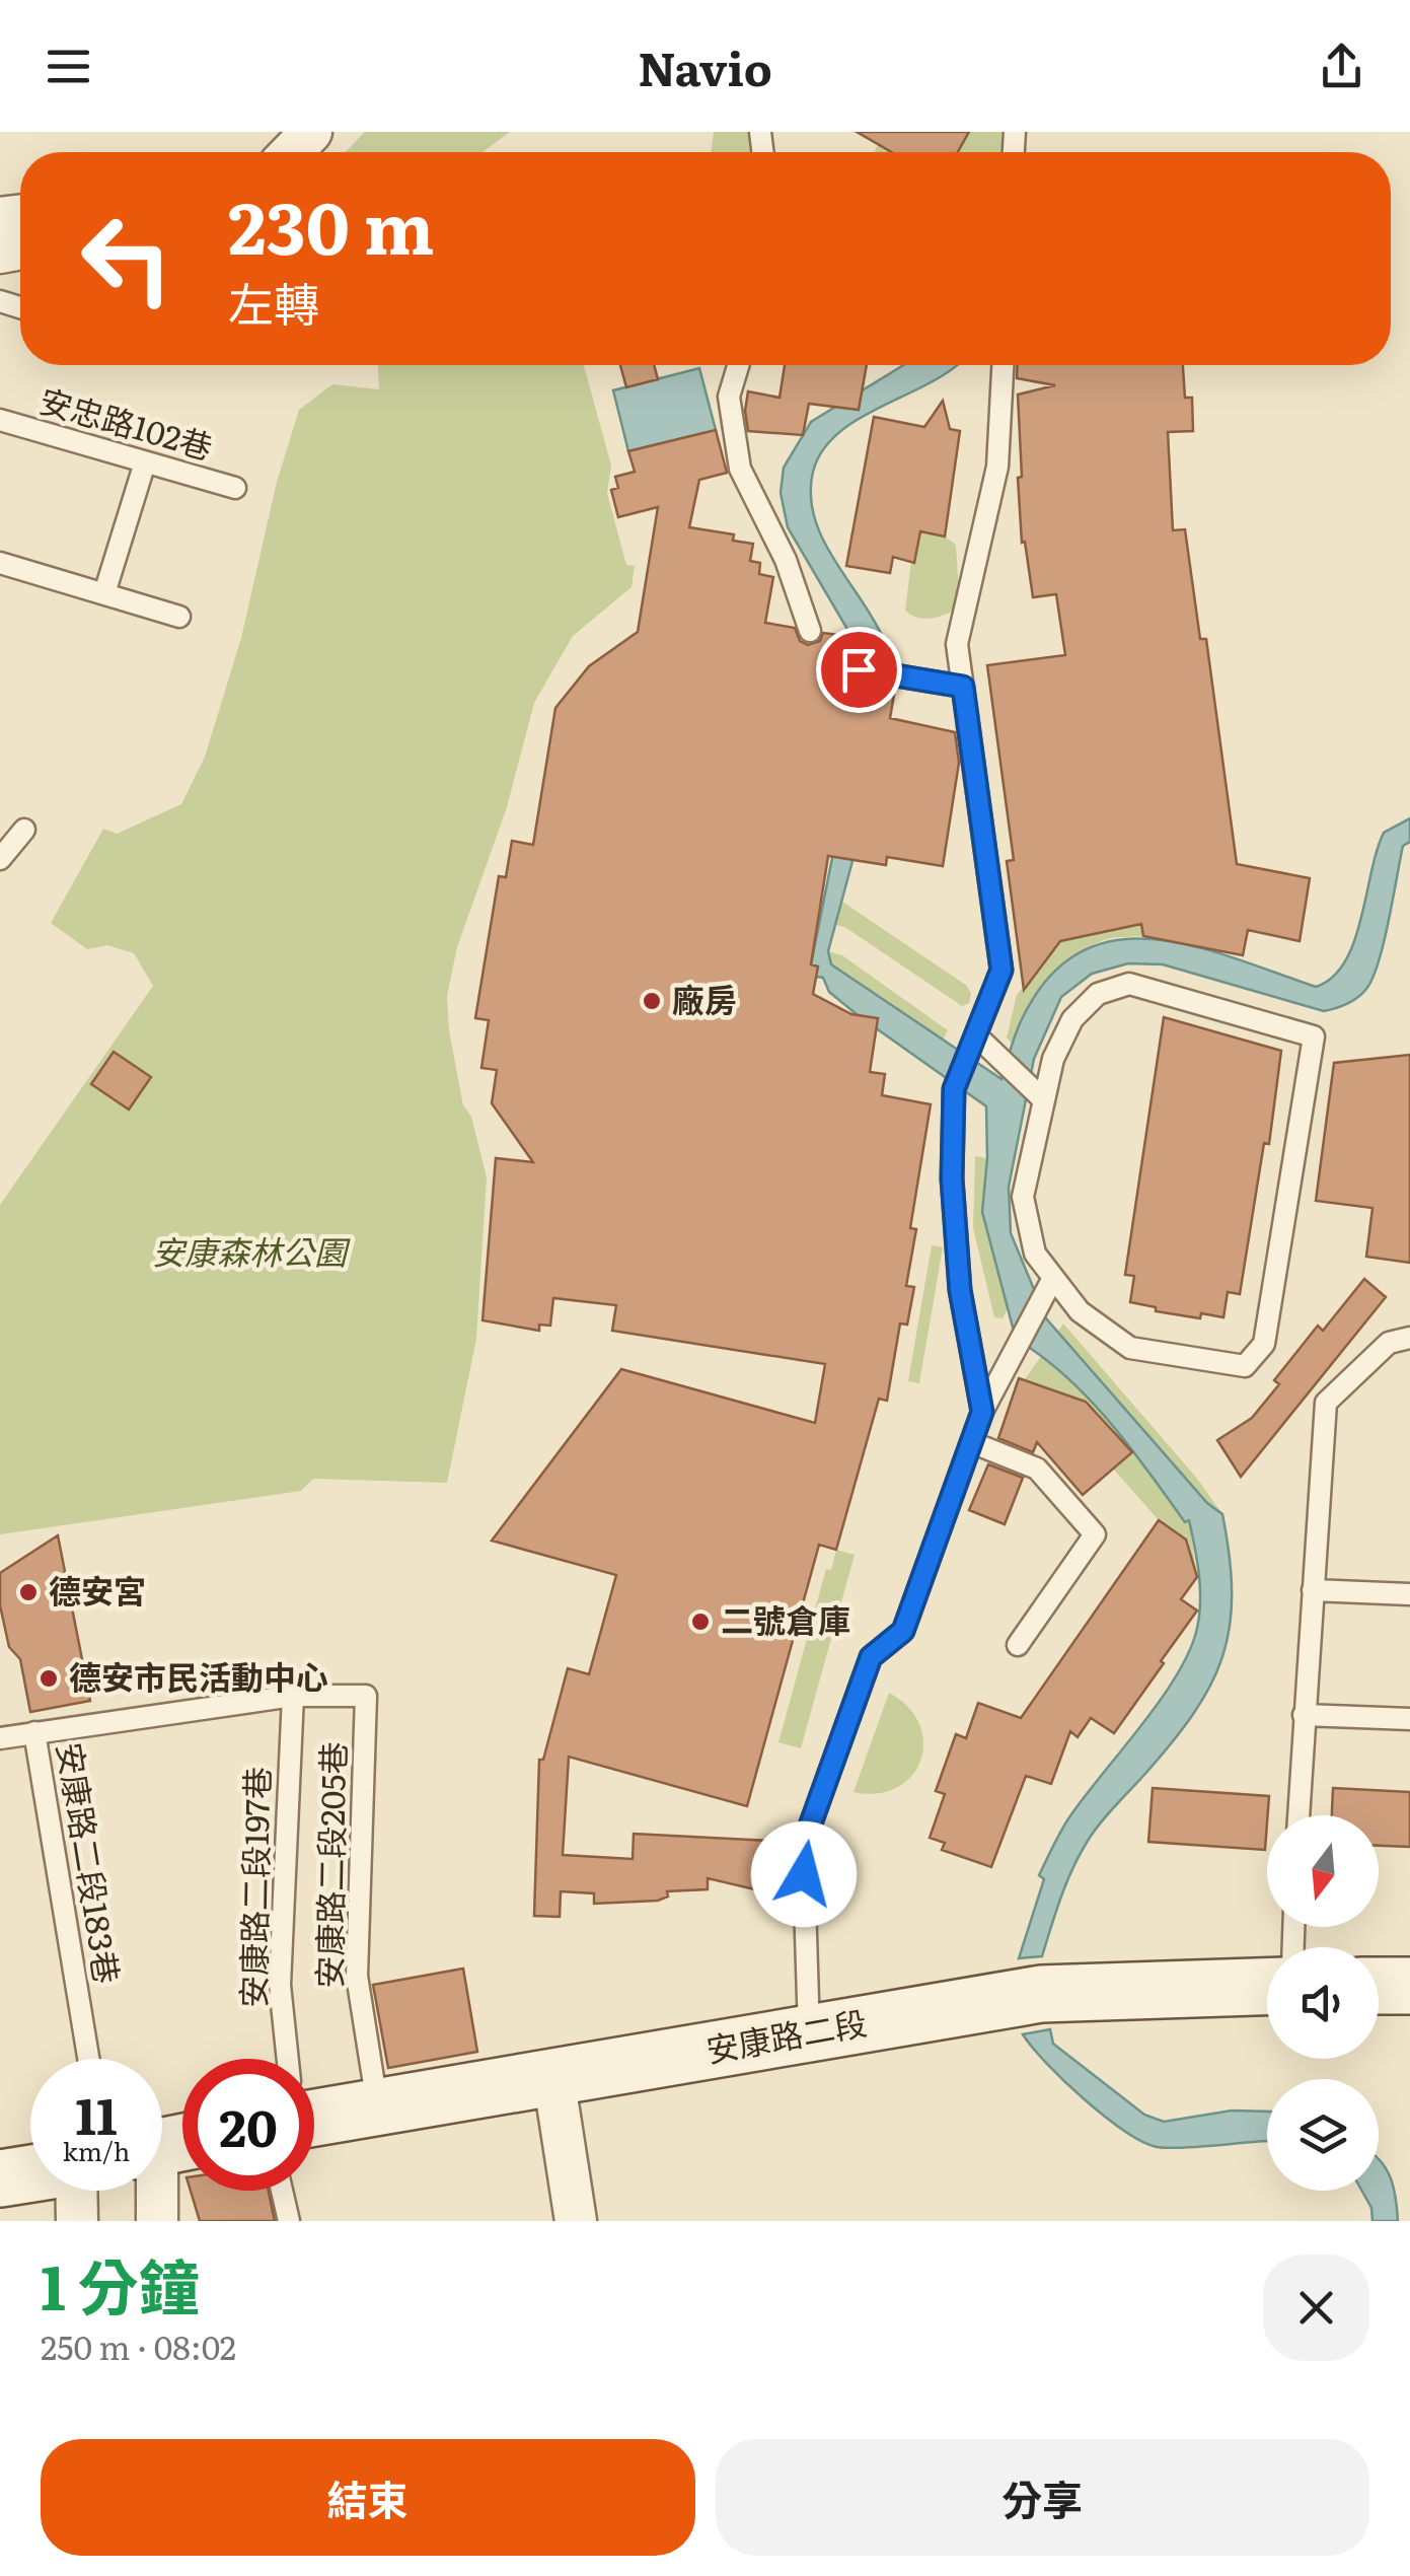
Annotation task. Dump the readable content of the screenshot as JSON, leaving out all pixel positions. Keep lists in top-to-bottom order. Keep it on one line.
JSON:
{"streets":{"main road":["安康路二段"],"lane":["安忠路102巷","安康路二段183巷","安康路二段205巷","安康路二段197巷"]},"crossings":[["安康路二段183巷","安康路二段205巷"],["安康路二段183巷","安康路二段197巷"],["安康路二段205巷","安康路二段197巷"],["安康路二段205巷","安康路二段"]],"parks":["安康森林公園"],"places":["廠房","德安宮","二號倉庫","德安市民活動中心"],"north":"bottom","page":{"header":"Navio","turn":["230 m","左轉"],"speed":"11 km/h","limit":"20","heading":["1 分鐘","250 m · 08:02"],"buttons":["結束","分享"]}}
